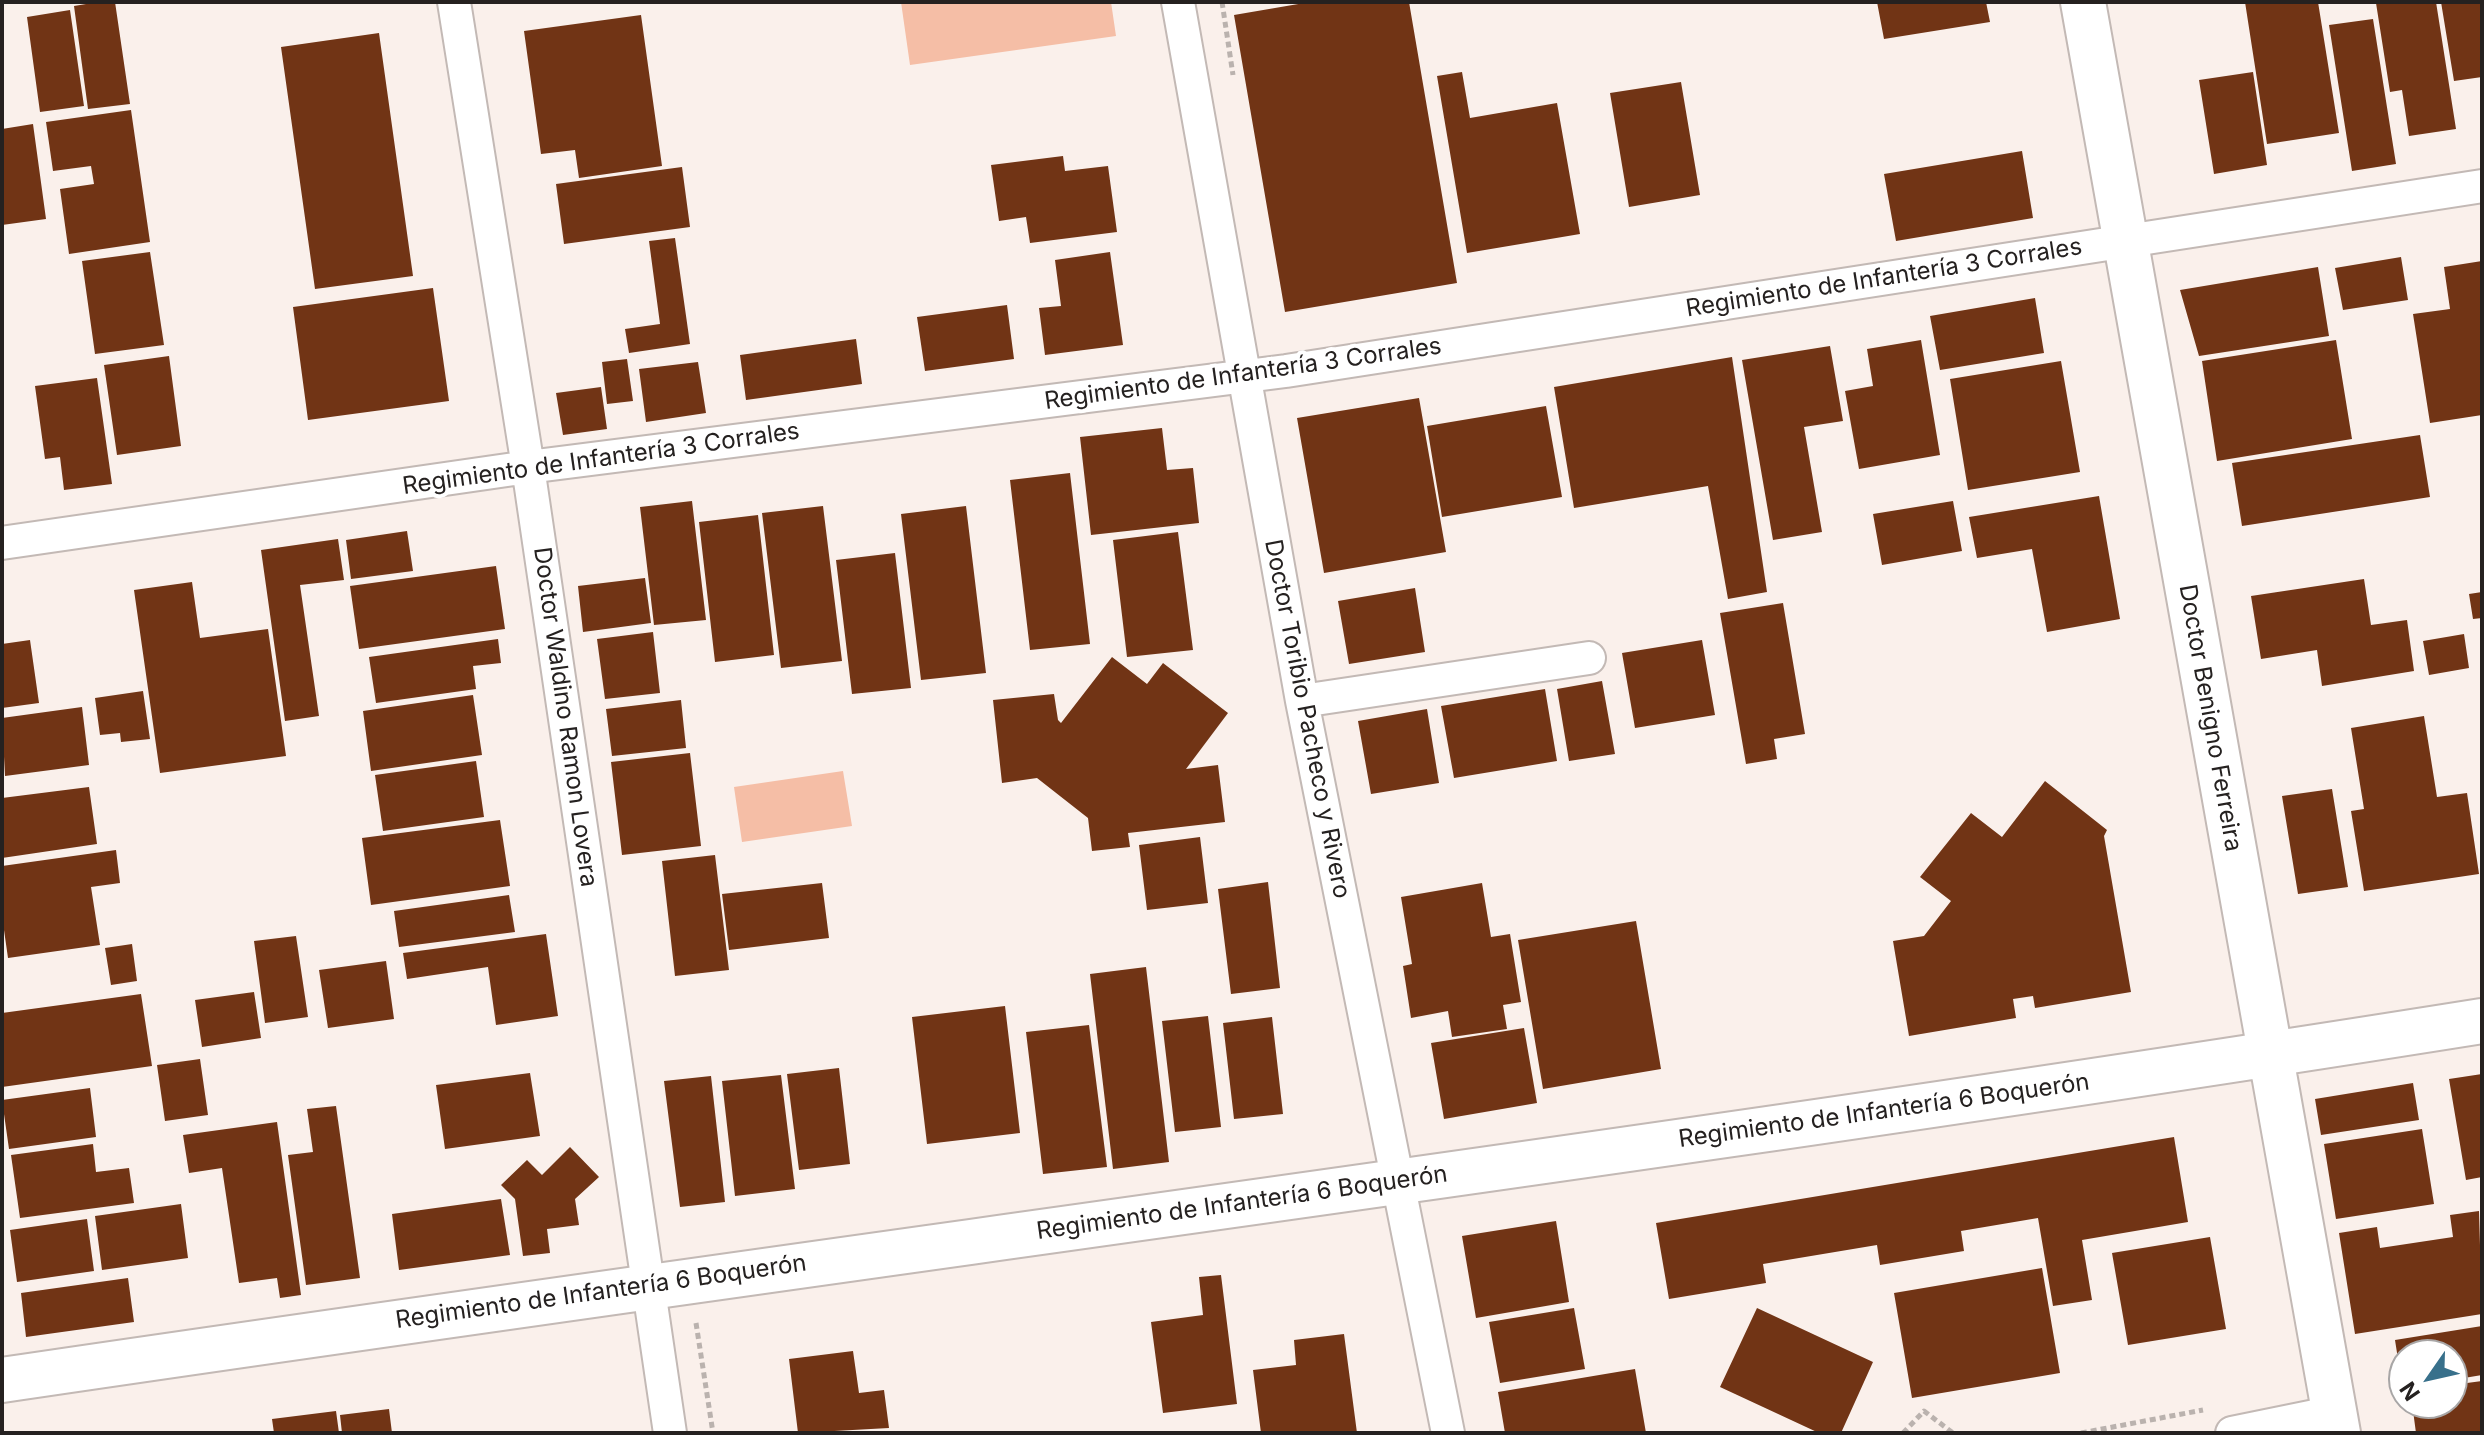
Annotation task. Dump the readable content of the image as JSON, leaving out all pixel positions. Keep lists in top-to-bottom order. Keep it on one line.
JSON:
{"streets":{"street":["Regimiento de Infantería 3 Corrales","Doctor Waldino Ramon Lovera","Doctor Benigno Ferreira","Doctor Toribio Pacheco y Rivero","Regimiento de Infantería 6 Boquerón"]},"crossings":[["Regimiento de Infantería 3 Corrales","Doctor Waldino Ramon Lovera"],["Regimiento de Infantería 3 Corrales","Doctor Benigno Ferreira"],["Regimiento de Infantería 3 Corrales","Doctor Toribio Pacheco y Rivero"],["Doctor Waldino Ramon Lovera","Regimiento de Infantería 6 Boquerón"],["Doctor Benigno Ferreira","Regimiento de Infantería 6 Boquerón"],["Doctor Toribio Pacheco y Rivero","Regimiento de Infantería 6 Boquerón"]],"north":"bottom left"}
